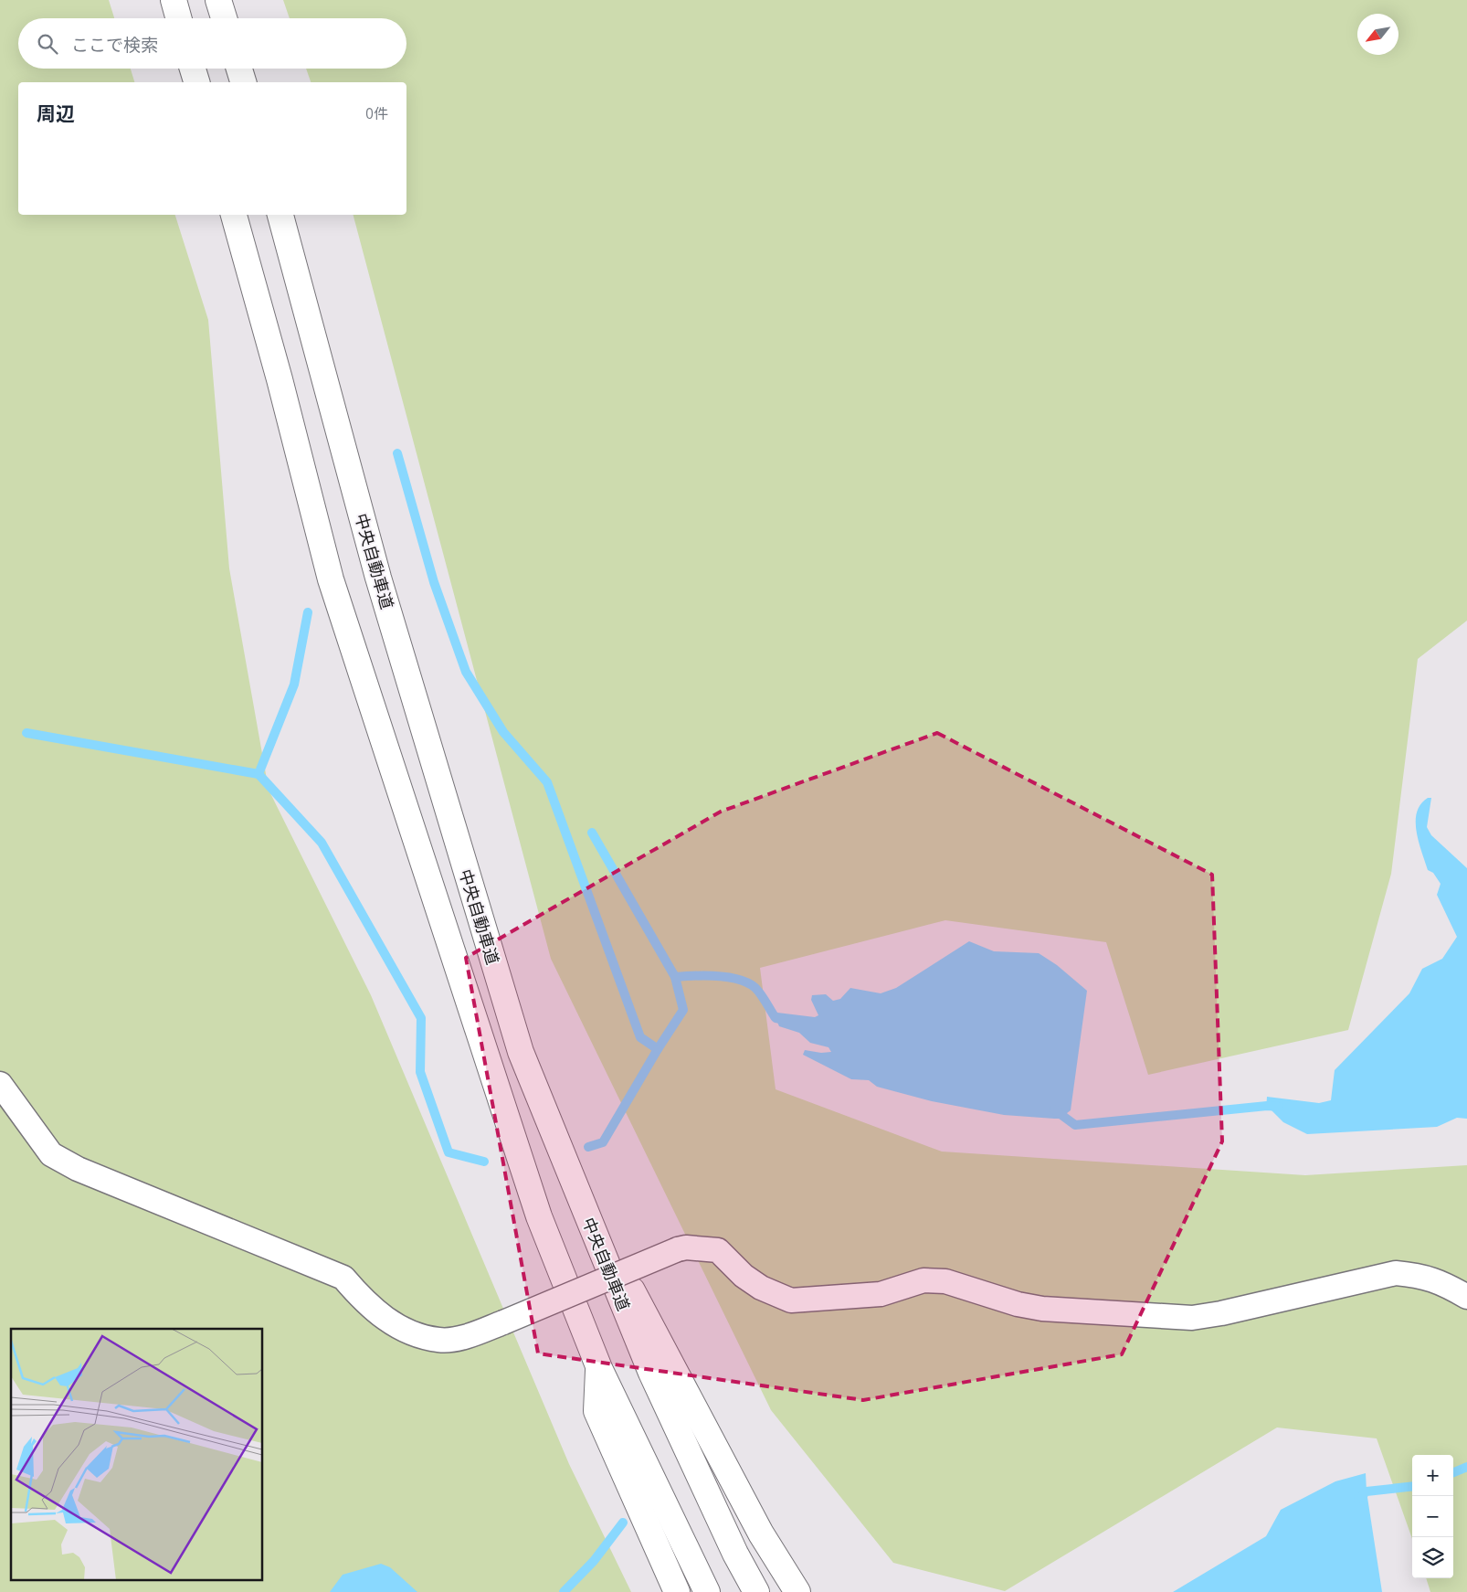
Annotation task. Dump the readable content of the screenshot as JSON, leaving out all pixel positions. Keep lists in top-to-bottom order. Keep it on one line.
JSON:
{"streets":{"highway":["中央自動車道"]},"north":"bottom left","page":{"search":"ここで検索","heading":["周辺","0件"],"map_buttons":["+","−"]}}
